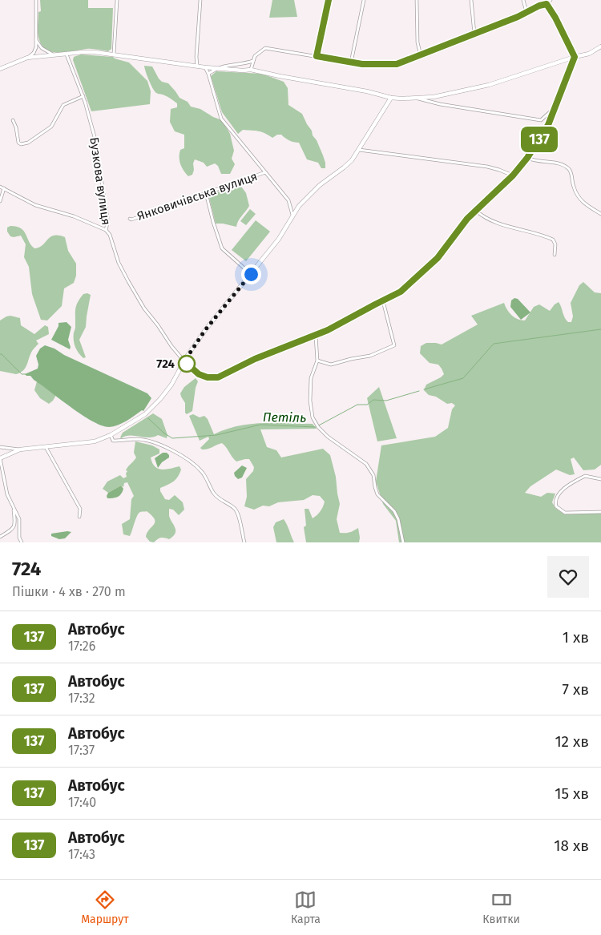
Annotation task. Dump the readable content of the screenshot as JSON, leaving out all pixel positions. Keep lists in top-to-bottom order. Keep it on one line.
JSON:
{"streets":{"street":["Бузкова вулиця","Янковичівська вулиця"]},"water":["Петіль"],"places":["724"],"lines":["bus line 137"],"page":{"on_map":"137","heading":["724","Пішки · 4 хв · 270 m"],"list":[{"mark":"137","name":"Автобус","note":"17:26","value":"1 хв"},{"mark":"137","name":"Автобус","note":"17:32","value":"7 хв"},{"mark":"137","name":"Автобус","note":"17:37","value":"12 хв"},{"mark":"137","name":"Автобус","note":"17:40","value":"15 хв"},{"mark":"137","name":"Автобус","note":"17:43","value":"18 хв"}],"tabs":["Маршрут","Карта","Квитки"]}}
